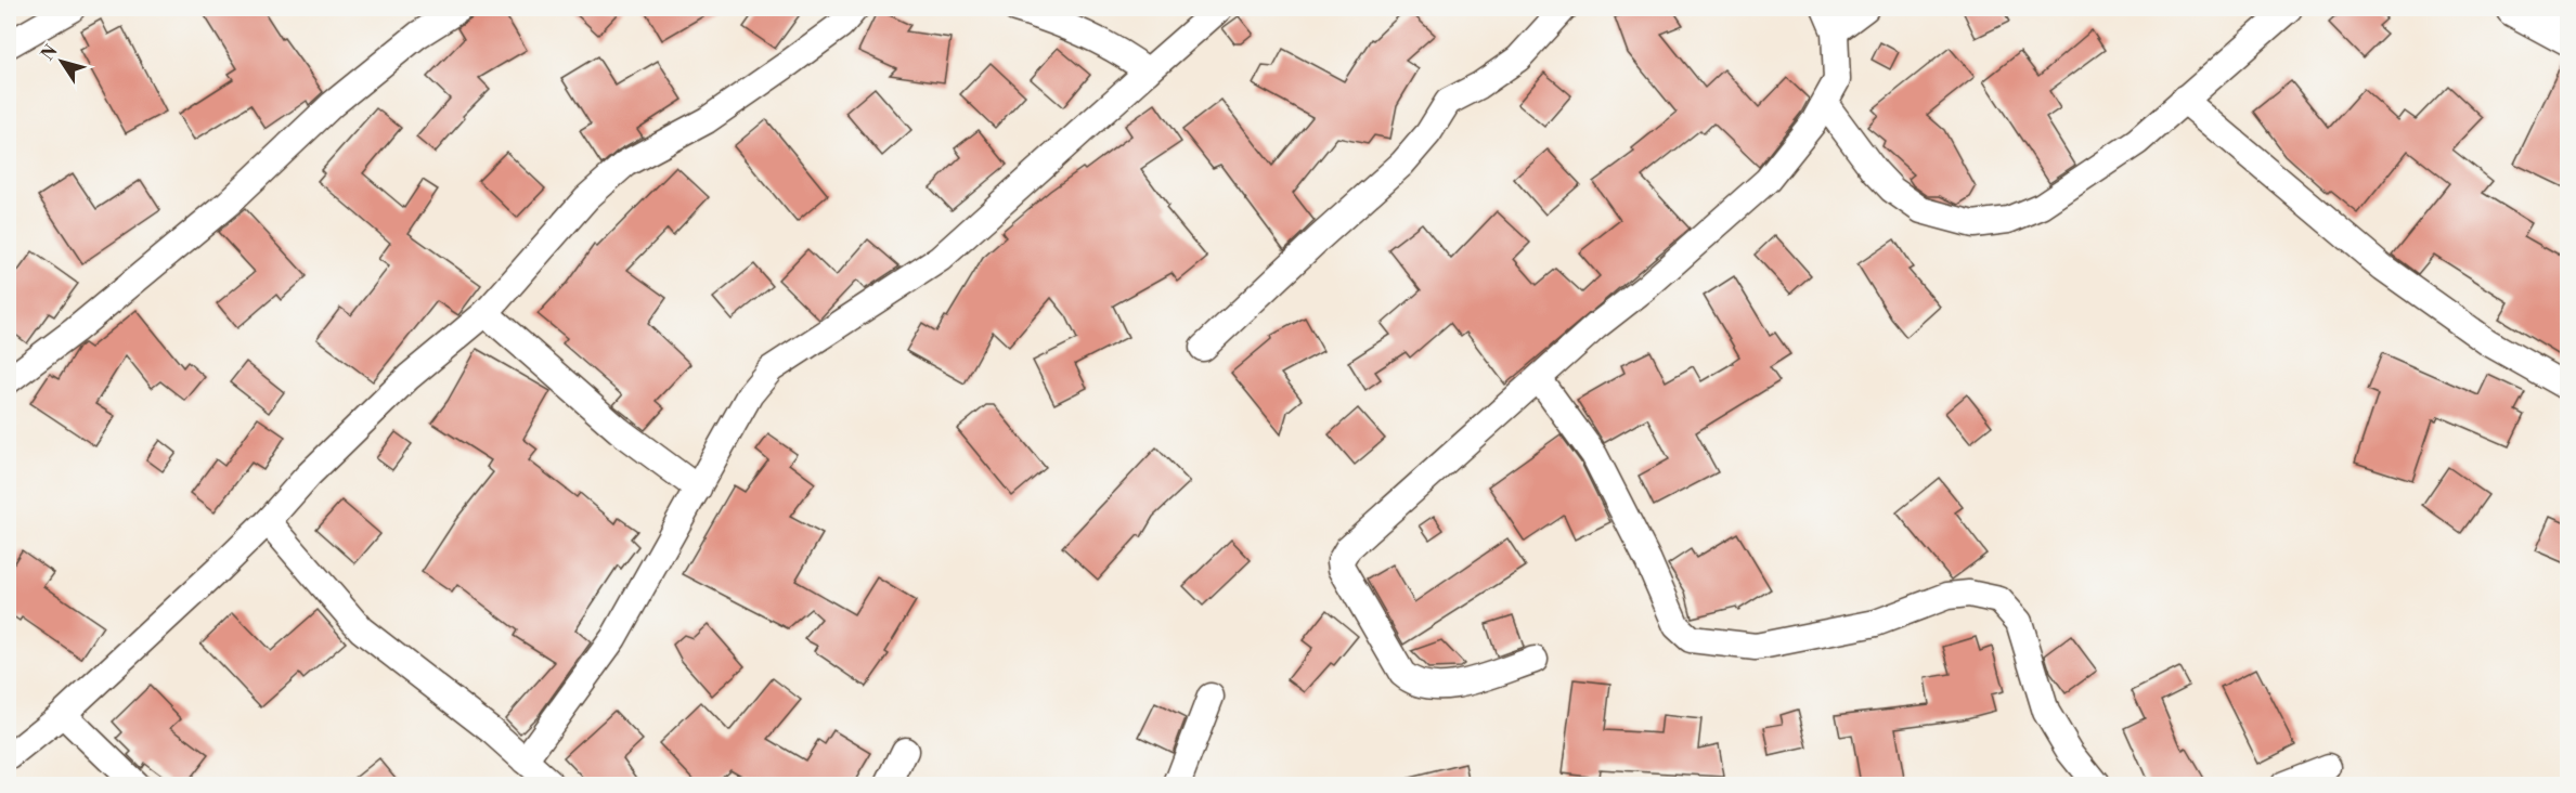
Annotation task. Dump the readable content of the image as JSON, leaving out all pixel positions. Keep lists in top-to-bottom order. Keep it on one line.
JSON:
{"north":"top left"}
